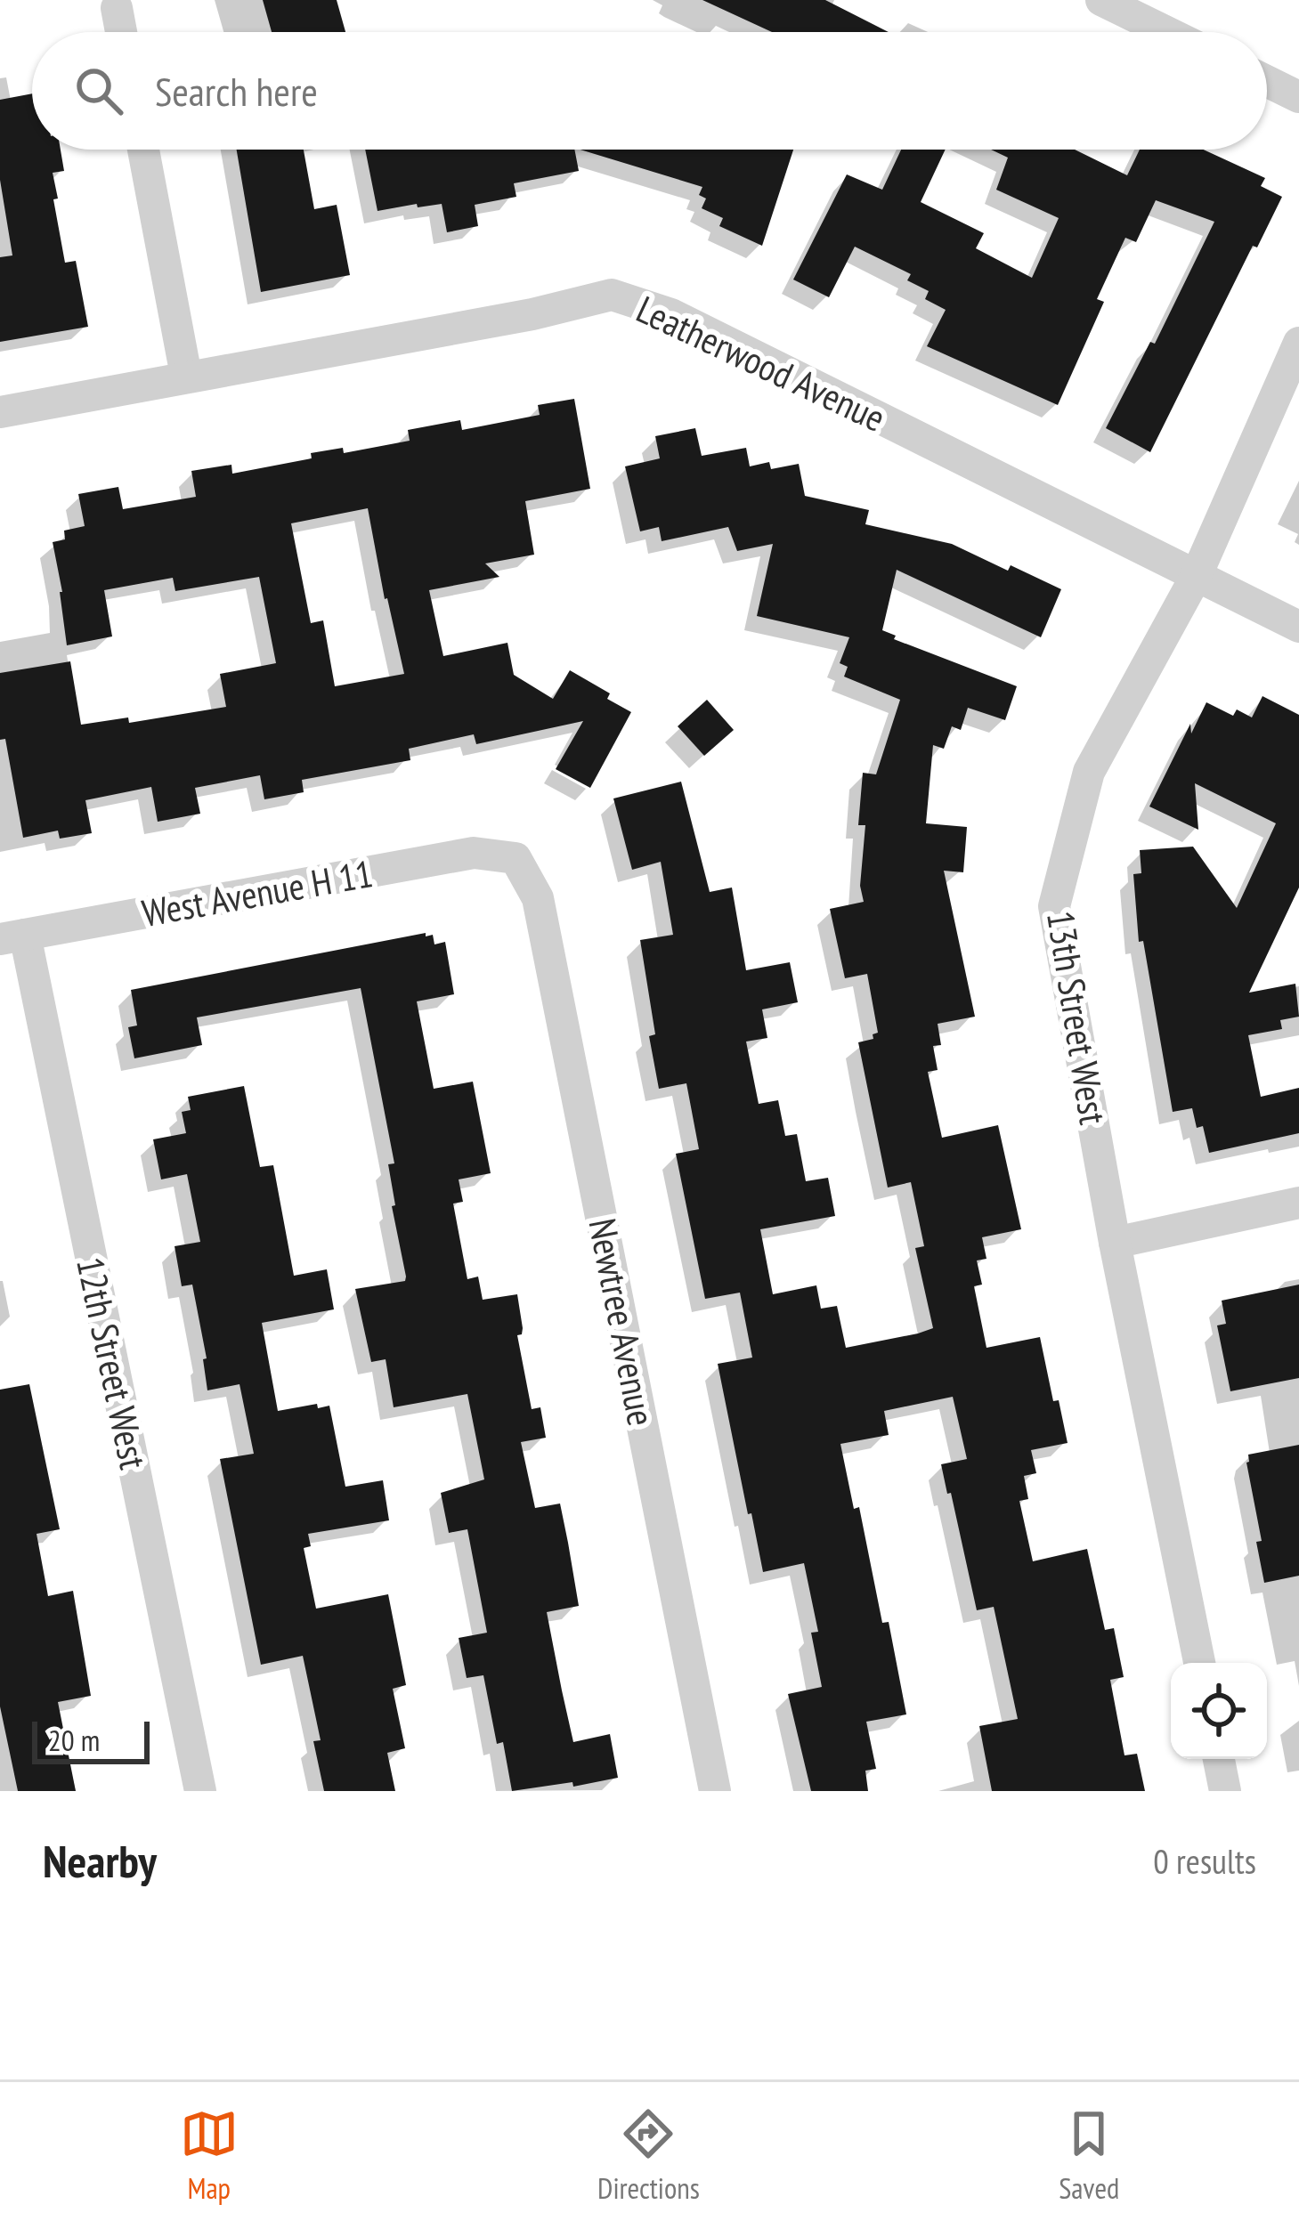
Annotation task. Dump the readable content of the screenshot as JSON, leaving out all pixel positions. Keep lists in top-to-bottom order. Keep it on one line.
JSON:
{"streets":{"street":["Leatherwood Avenue","West Avenue H 11","13th Street West","Newtree Avenue","12th Street West"]},"crossings":[["Leatherwood Avenue","13th Street West"],["West Avenue H 11","Newtree Avenue"],["West Avenue H 11","12th Street West"]],"scale_bar":"20 m","page":{"search":"Search here","scale":"20 m","heading":["Nearby","0 results"],"nav":["Map","Directions","Saved"]}}
